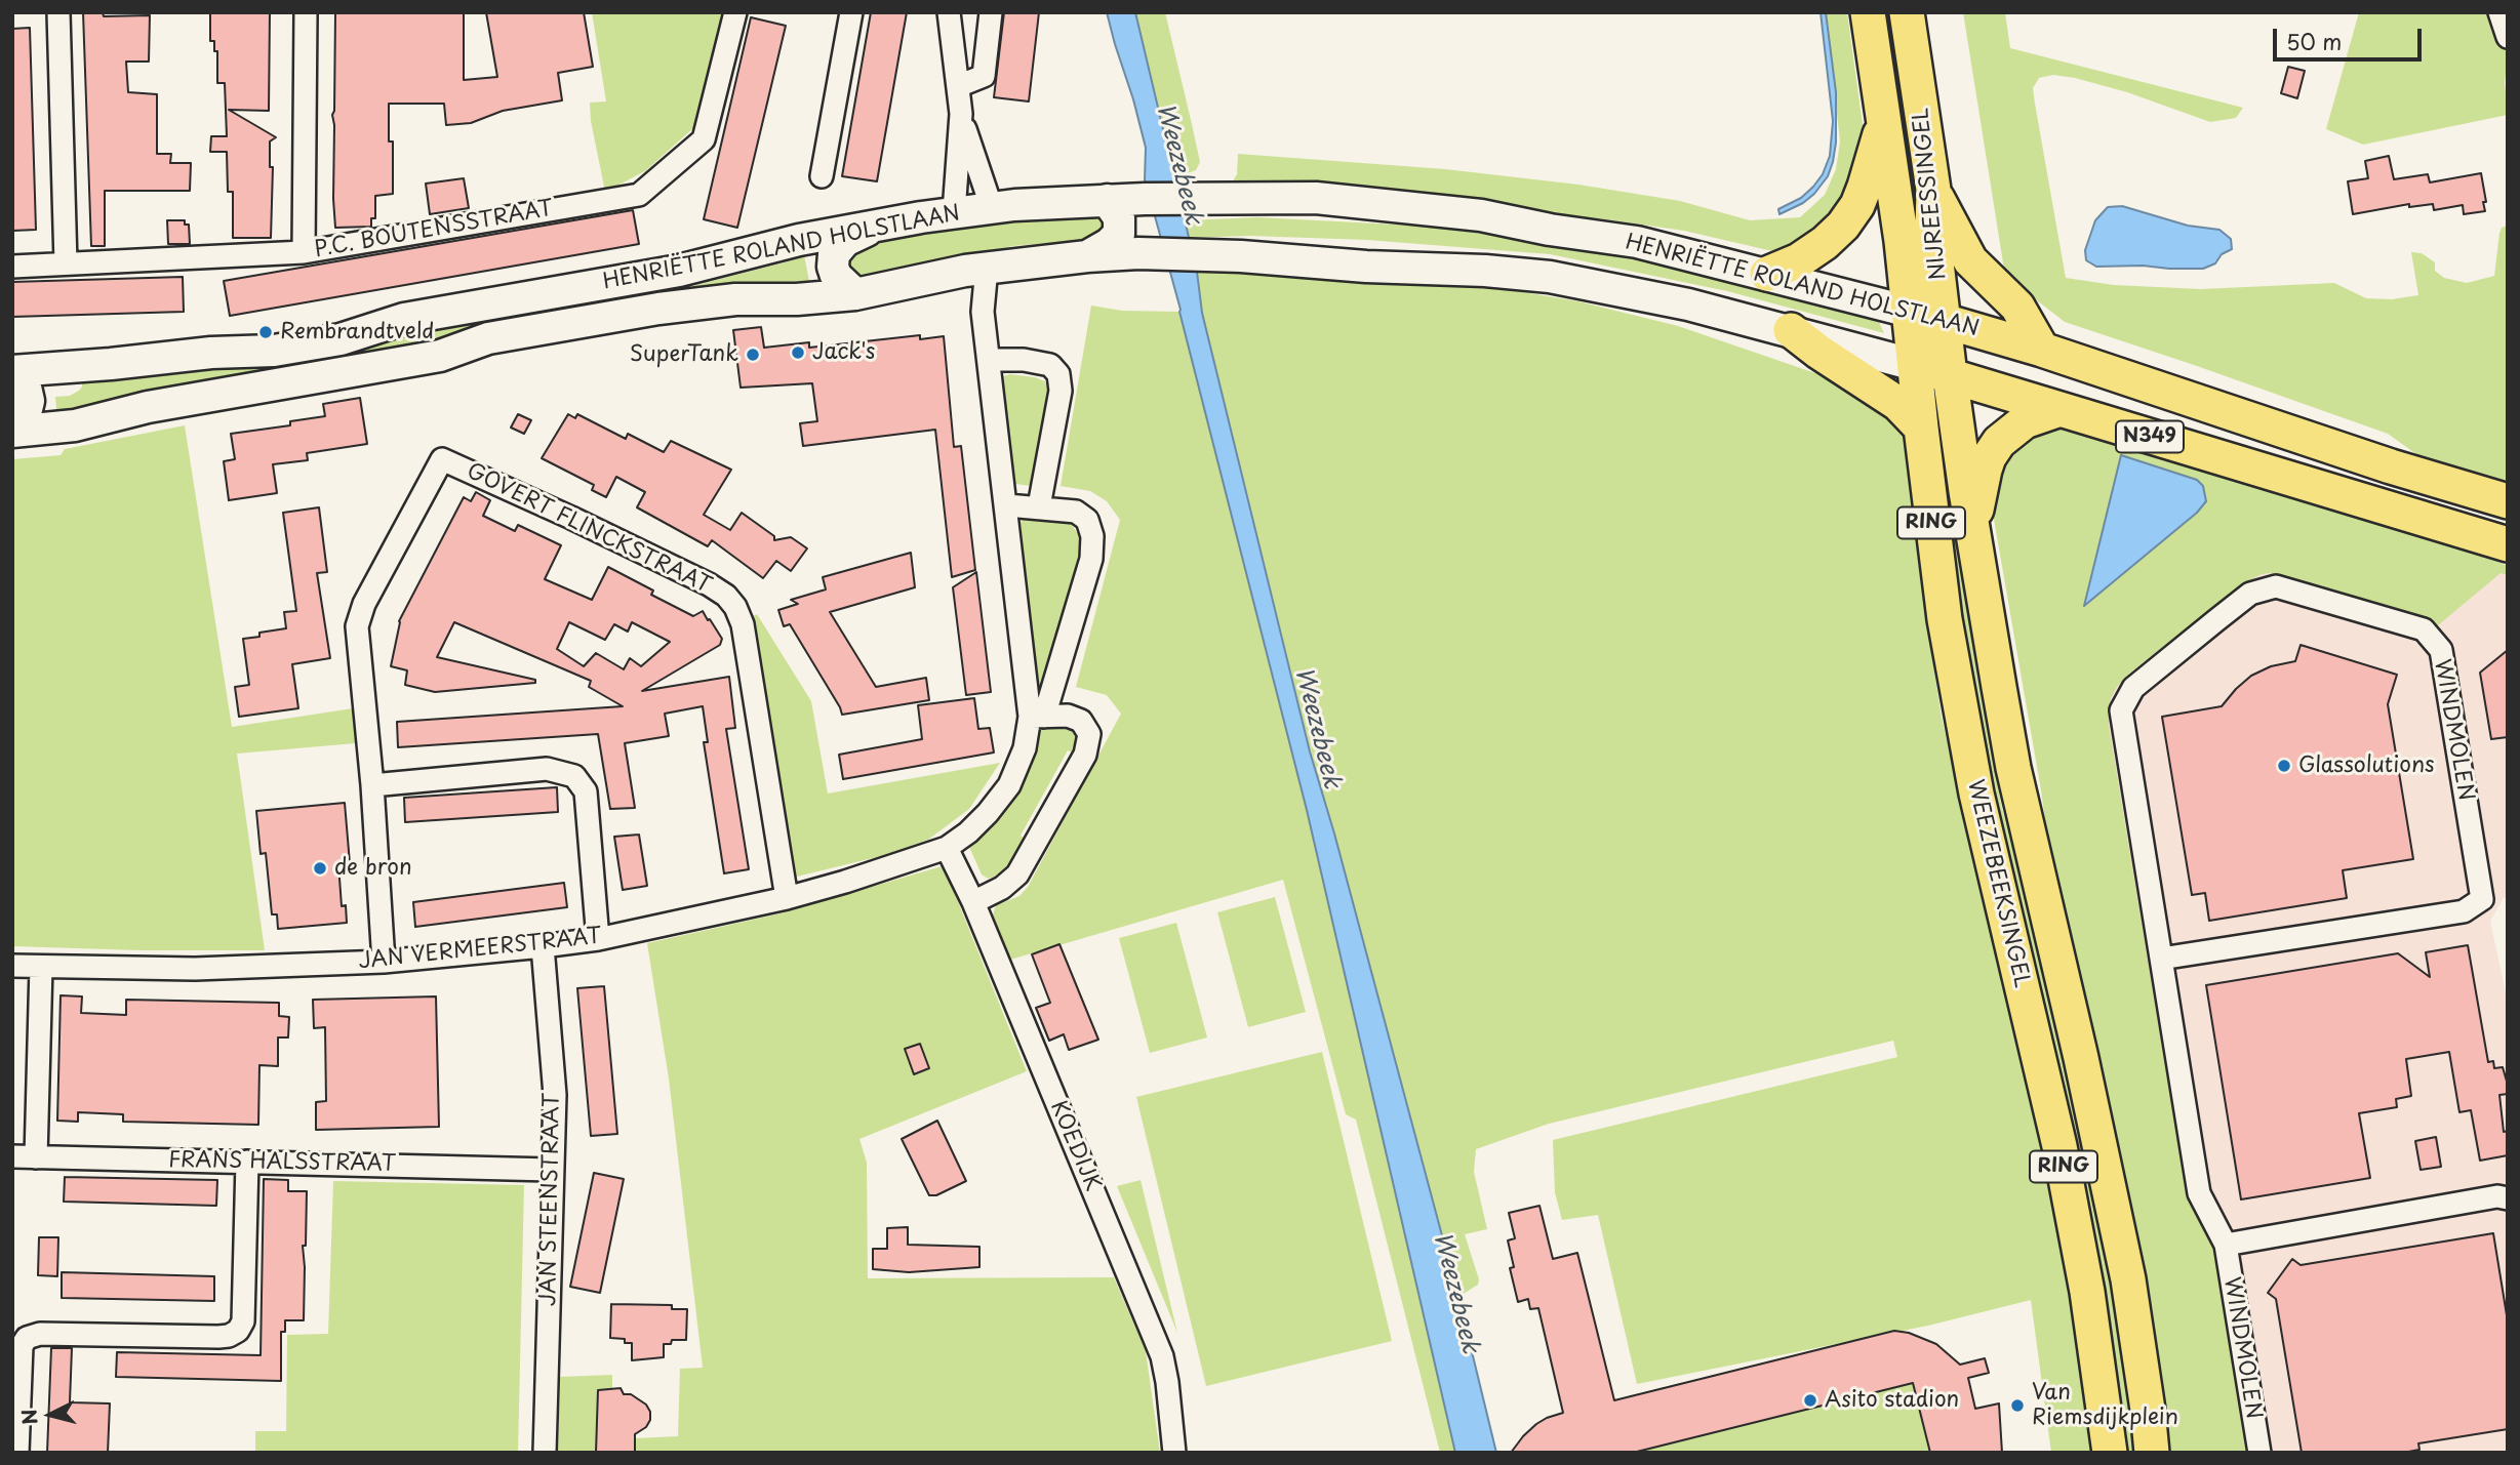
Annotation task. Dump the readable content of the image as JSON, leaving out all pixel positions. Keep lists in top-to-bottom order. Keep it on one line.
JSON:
{"streets":{"main road":["NIJREESSINGEL","HENRIËTTE ROLAND HOLSTLAAN","N349","RING","WEEZEBEEKSINGEL"],"street":["P.C. BOUTENSSTRAAT","GOVERT FLINCKSTRAAT","WINDMOLEN","JAN VERMEERSTRAAT","KOEDIJK","FRANS HALSSTRAAT","JAN STEENSTRAAT"]},"crossings":[["NIJREESSINGEL","HENRIËTTE ROLAND HOLSTLAAN"],["NIJREESSINGEL","WEEZEBEEKSINGEL"],["HENRIËTTE ROLAND HOLSTLAAN","WEEZEBEEKSINGEL"],["HENRIËTTE ROLAND HOLSTLAAN","JAN VERMEERSTRAAT"],["GOVERT FLINCKSTRAAT","JAN VERMEERSTRAAT"],["JAN VERMEERSTRAAT","KOEDIJK"],["JAN VERMEERSTRAAT","JAN STEENSTRAAT"],["FRANS HALSSTRAAT","JAN STEENSTRAAT"]],"water":["Weezebeek"],"places":["Rembrandtveld","Jack's","SuperTank","Glassolutions","de bron","Asito stadion","Van Riemsdijkplein"],"scale_bar":"50 m","north":"left"}
